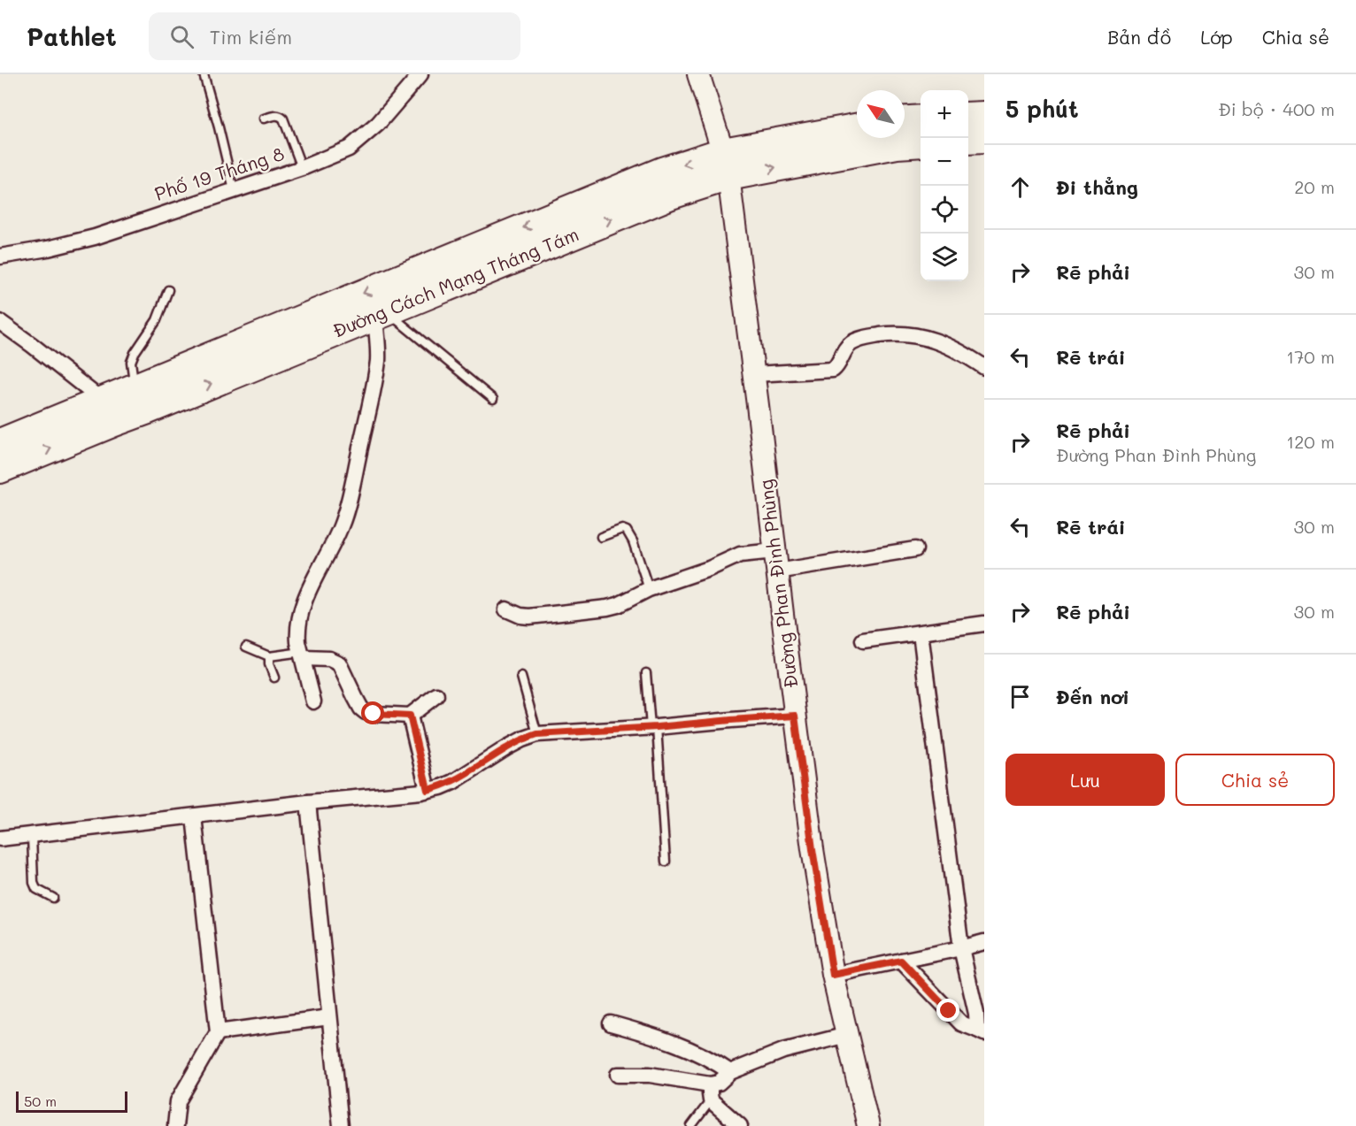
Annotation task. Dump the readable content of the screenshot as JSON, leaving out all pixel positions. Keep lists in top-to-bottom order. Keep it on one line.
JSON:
{"streets":{"highway":["Đường Cách Mạng Tháng Tám"],"street":["Phố 19 Tháng 8","Đường Phan Đình Phùng"]},"crossings":[["Đường Cách Mạng Tháng Tám","Đường Phan Đình Phùng"]],"scale_bar":"50 m","north":"top left","page":{"header":"Pathlet","search":"Tìm kiếm","nav":["Bản đồ","Lớp","Chia sẻ"],"heading":["5 phút","Đi bộ · 400 m"],"map_buttons":["+","−"],"list":[["Đi thẳng","20 m"],["Rẽ phải","30 m"],["Rẽ trái","170 m"],["Rẽ phải","Đường Phan Đình Phùng","120 m"],["Rẽ trái","30 m"],["Rẽ phải","30 m"],"Đến nơi"],"buttons":["Lưu","Chia sẻ"],"scale":"50 m"}}
